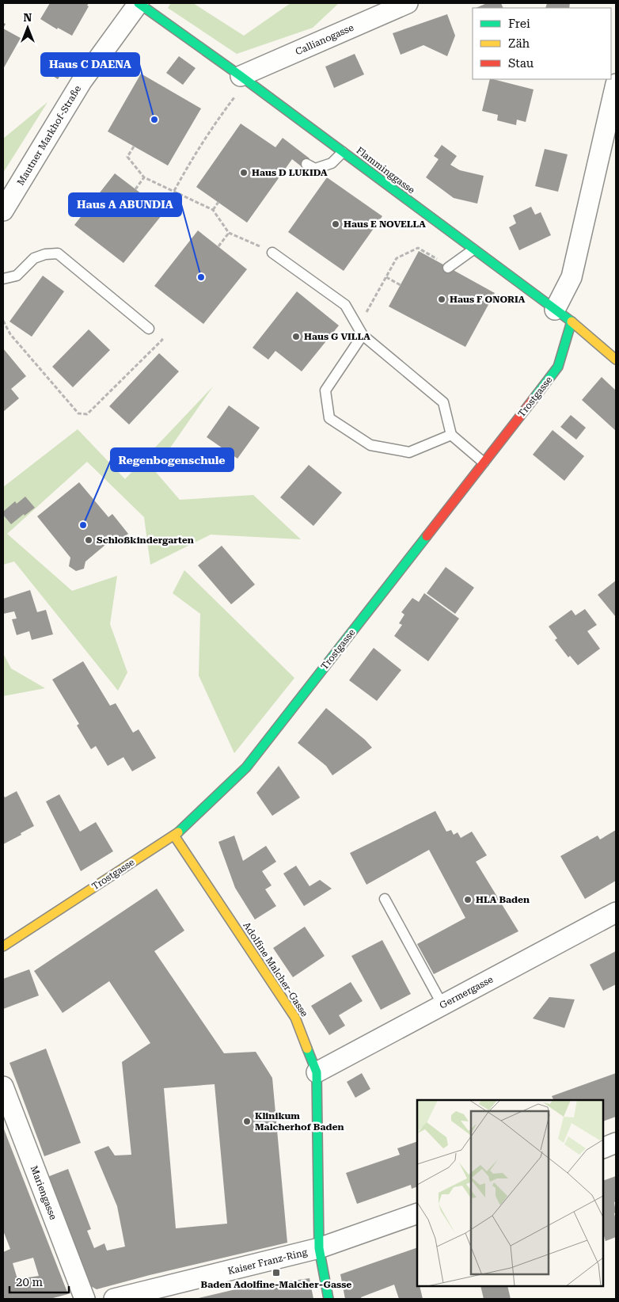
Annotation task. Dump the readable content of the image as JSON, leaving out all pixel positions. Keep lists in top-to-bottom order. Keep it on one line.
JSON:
{"streets":{"street":["Callianogasse","Mautner Markhof-Straße","Flamminggasse","Trostgasse","Adolfine Malcher-Gasse","Germergasse","Mariengasse","Kaiser Franz-Ring"]},"crossings":[["Callianogasse","Flamminggasse"],["Mautner Markhof-Straße","Flamminggasse"],["Flamminggasse","Trostgasse"],["Trostgasse","Adolfine Malcher-Gasse"],["Adolfine Malcher-Gasse","Germergasse"],["Adolfine Malcher-Gasse","Kaiser Franz-Ring"]],"places":{"other":["Haus C DAENA","Haus D LUKIDA","Haus E NOVELLA","Haus A ABUNDIA","Haus F ONORIA","Haus G VILLA","Regenbogenschule","Schloßkindergarten","HLA Baden","Klinikum Malcherhof Baden"],"transit":["Baden Adolfine-Malcher-Gasse"]},"legend":["Frei","Zäh","Stau"],"scale_bar":"20 m","north":"top"}
